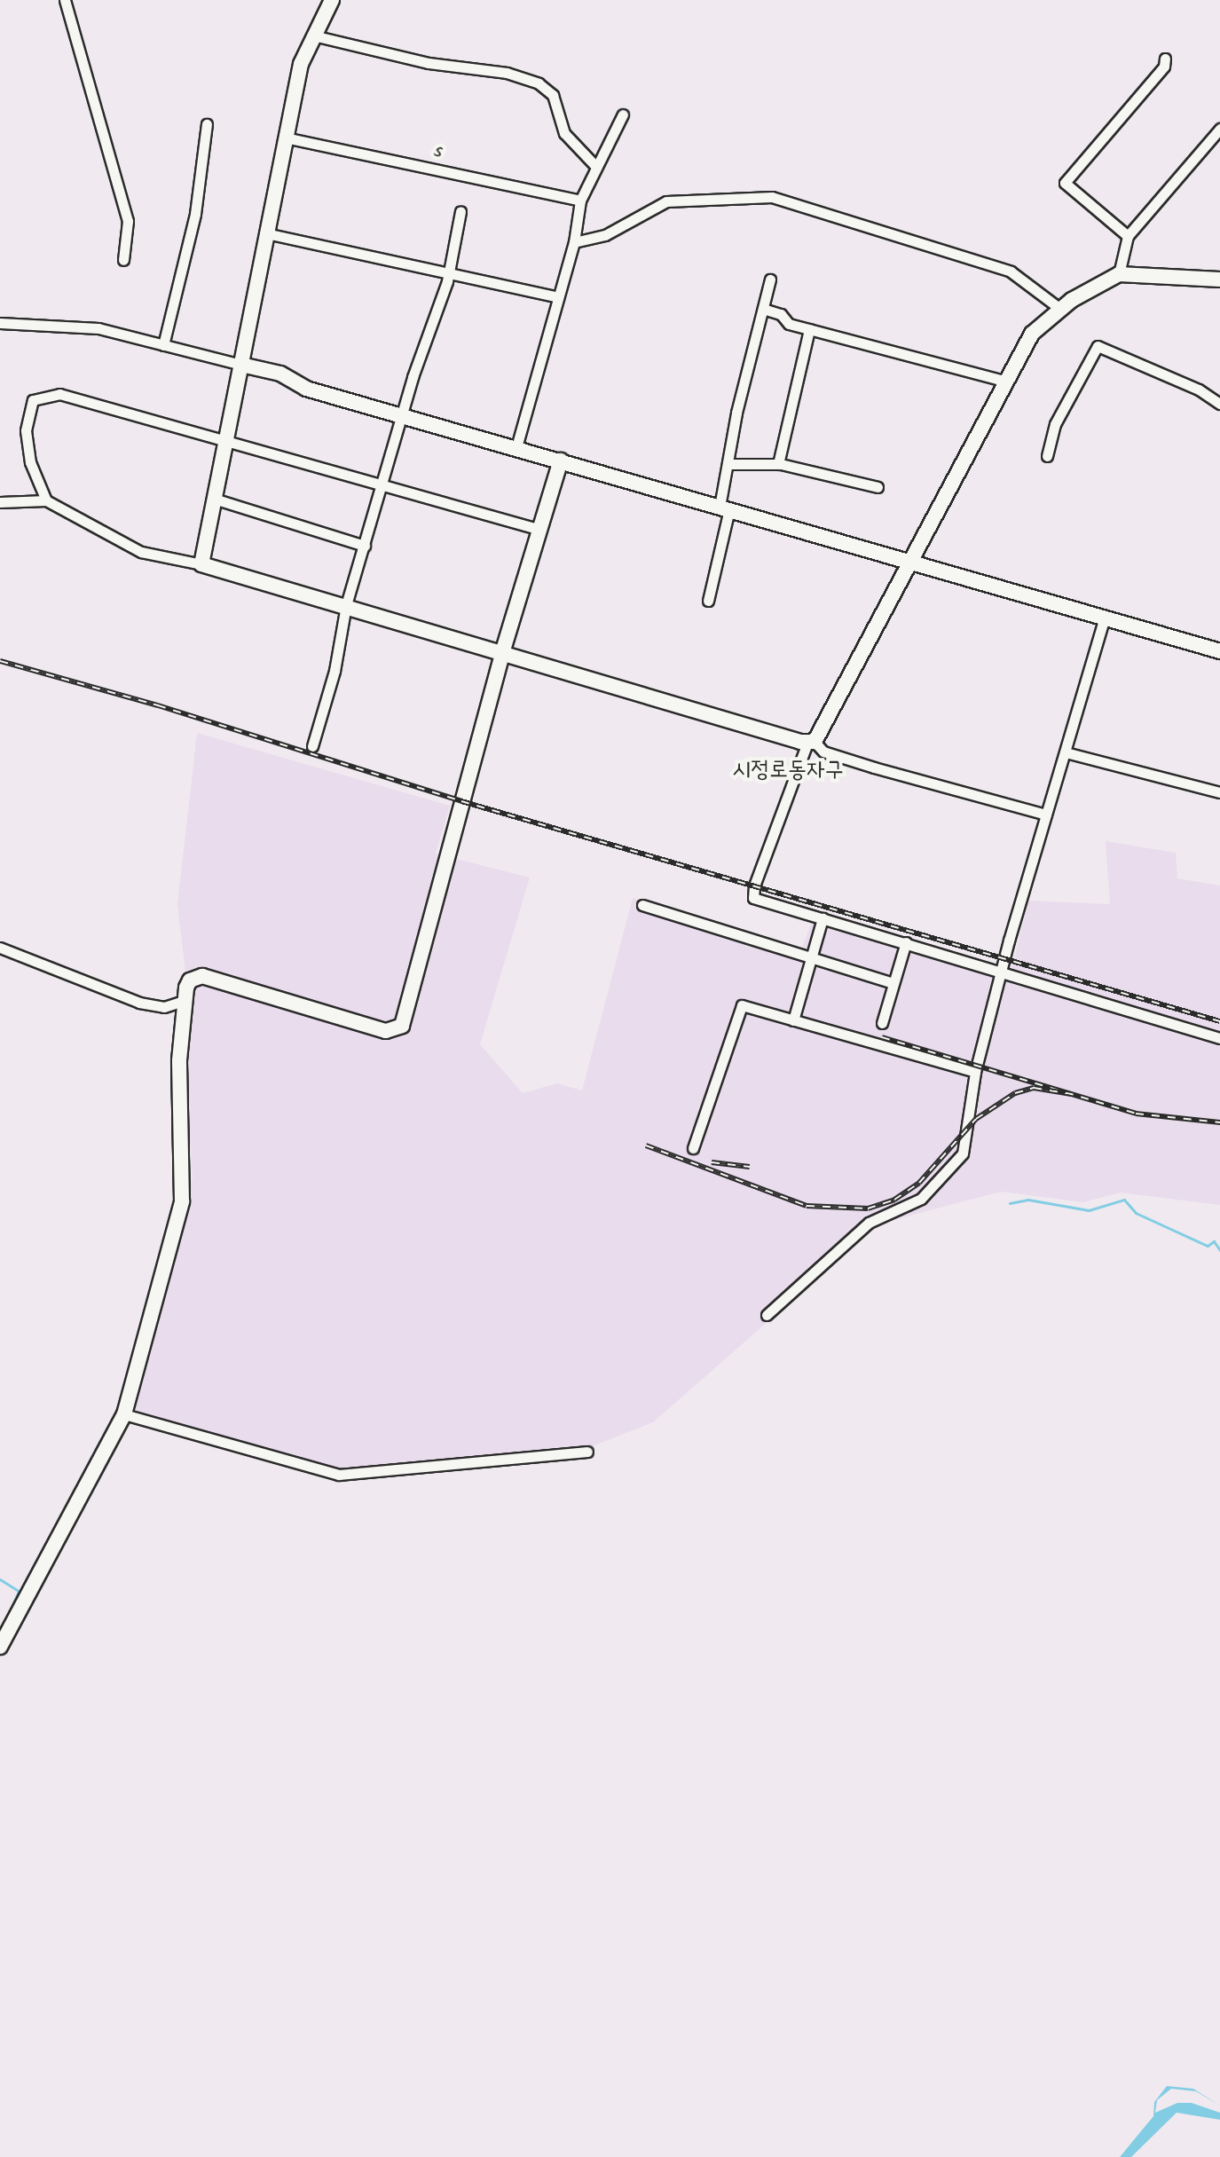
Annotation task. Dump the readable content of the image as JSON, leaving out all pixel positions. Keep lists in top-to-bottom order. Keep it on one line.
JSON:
{"streets":{"street":["s"]},"districts":["시정로동자구"]}
